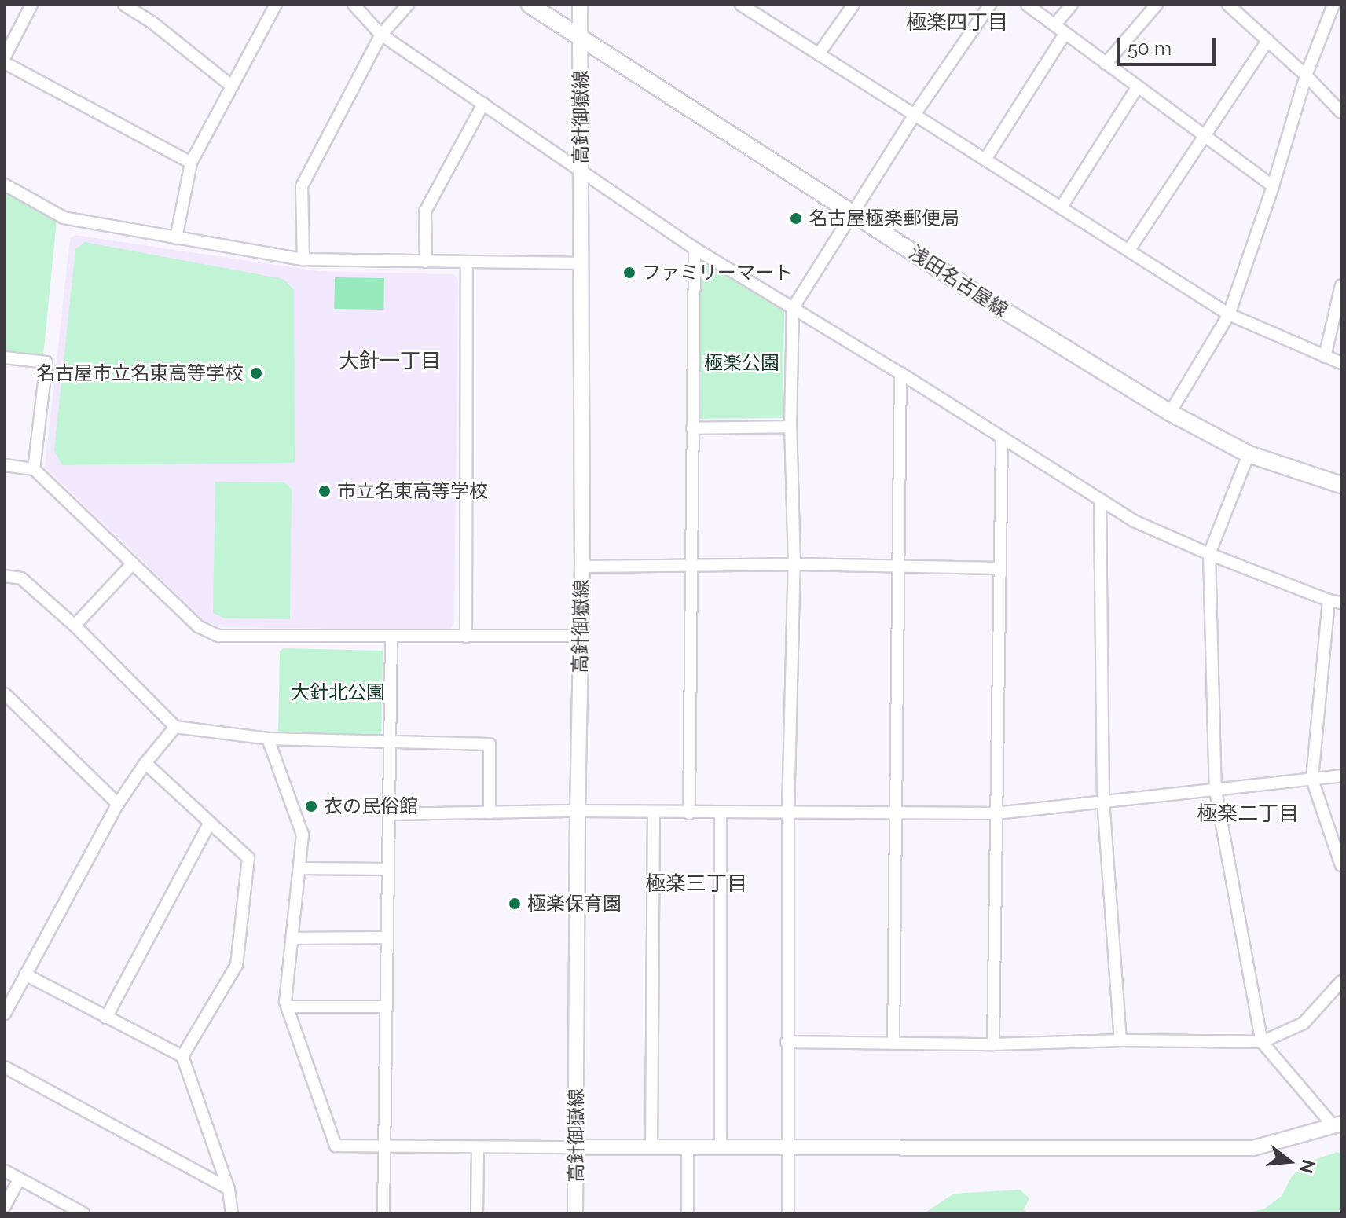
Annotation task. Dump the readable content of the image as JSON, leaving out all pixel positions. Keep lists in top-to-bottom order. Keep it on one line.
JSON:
{"streets":{"main road":["浅田名古屋線"],"street":["高針御嶽線"]},"crossings":[["高針御嶽線","浅田名古屋線"]],"districts":["極楽四丁目","大針一丁目","極楽二丁目","極楽三丁目"],"parks":["極楽公園","大針北公園"],"places":["名古屋極楽郵便局","ファミリーマート","名古屋市立名東高等学校","市立名東高等学校","衣の民俗館","極楽保育園"],"scale_bar":"50 m","north":"right"}
